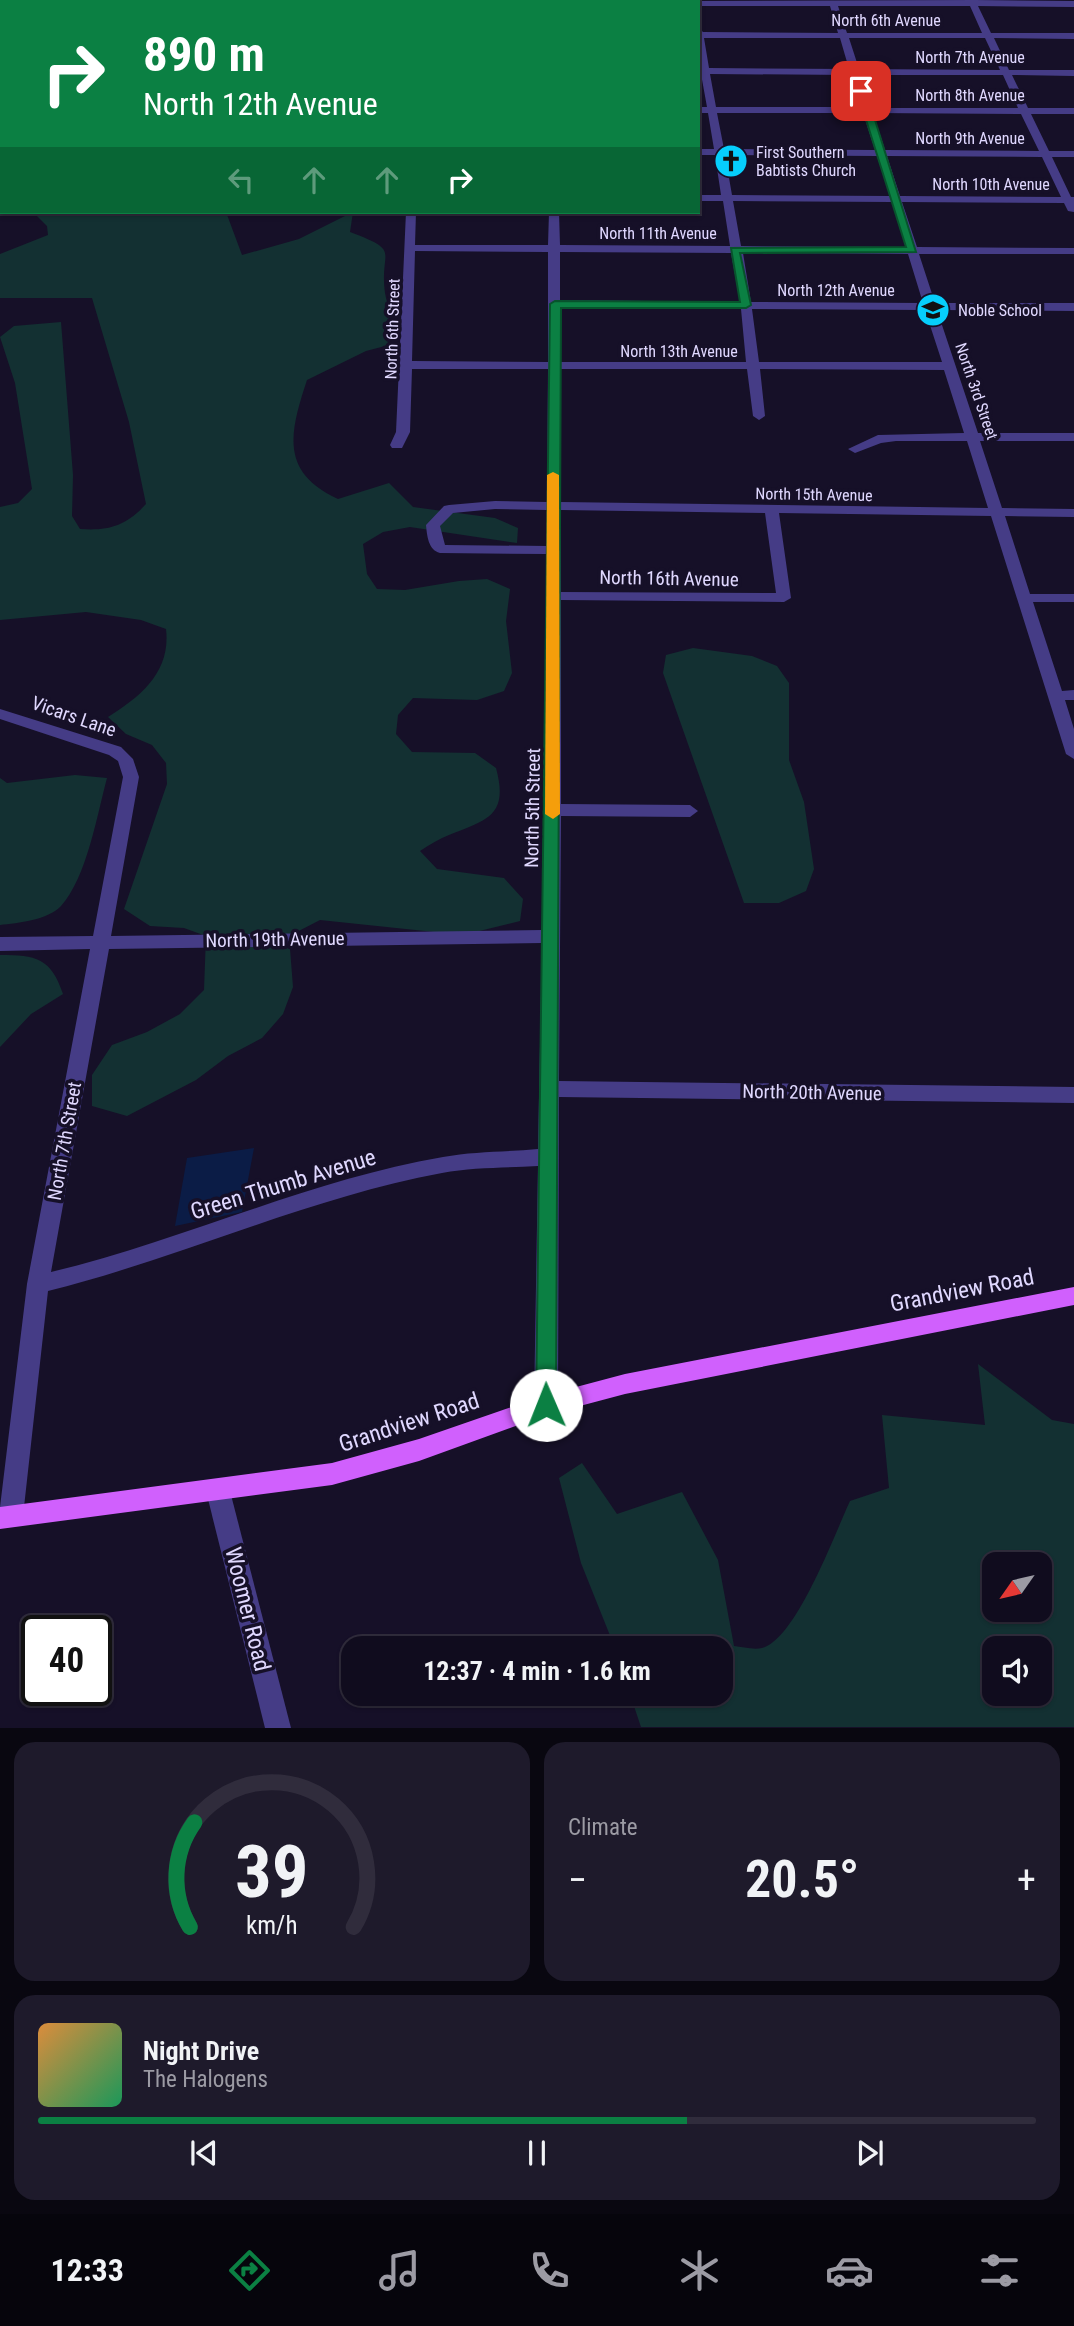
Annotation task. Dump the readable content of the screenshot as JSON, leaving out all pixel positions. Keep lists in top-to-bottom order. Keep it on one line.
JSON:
{"streets":{"main road":["Grandview Road"],"street":["North 6th Avenue","North 7th Avenue","North 8th Avenue","North 9th Avenue","North 10th Avenue","North 11th Avenue","North 12th Avenue","North 6th Street","North 13th Avenue","North 3rd Street","North 15th Avenue","North 16th Avenue","Vicars Lane","North 5th Street","North 19th Avenue","North 20th Avenue","North 7th Street","Green Thumb Avenue","Woomer Road"]},"crossings":[["North 6th Avenue","North 3rd Street"],["North 7th Avenue","North 3rd Street"],["North 8th Avenue","North 3rd Street"],["North 9th Avenue","North 3rd Street"],["North 10th Avenue","North 3rd Street"],["North 11th Avenue","North 6th Street"],["North 11th Avenue","North 3rd Street"],["North 11th Avenue","North 5th Street"],["North 12th Avenue","North 3rd Street"],["North 12th Avenue","North 5th Street"],["North 6th Street","North 13th Avenue"],["North 13th Avenue","North 3rd Street"],["North 13th Avenue","North 5th Street"],["North 3rd Street","North 15th Avenue"],["North 15th Avenue","North 16th Avenue"],["North 15th Avenue","North 5th Street"],["North 16th Avenue","North 5th Street"],["Vicars Lane","North 7th Street"],["North 5th Street","North 19th Avenue"],["North 5th Street","North 20th Avenue"],["North 5th Street","Green Thumb Avenue"],["North 5th Street","Grandview Road"],["North 19th Avenue","North 7th Street"],["North 7th Street","Green Thumb Avenue"],["North 7th Street","Grandview Road"],["Grandview Road","Woomer Road"]],"places":{"church":["First Southern Babtists Church"],"school or university":["Noble School"]},"north":"bottom left","page":{"turn":["890 m","North 12th Avenue"],"limit":"40","trip":"12:37 · 4 min · 1.6 km","tile":"Climate","heat":["−","20.5°","+"],"song":["Night Drive","The Halogens"],"tabs":"12:33","gauge":["39","km/h"]}}
